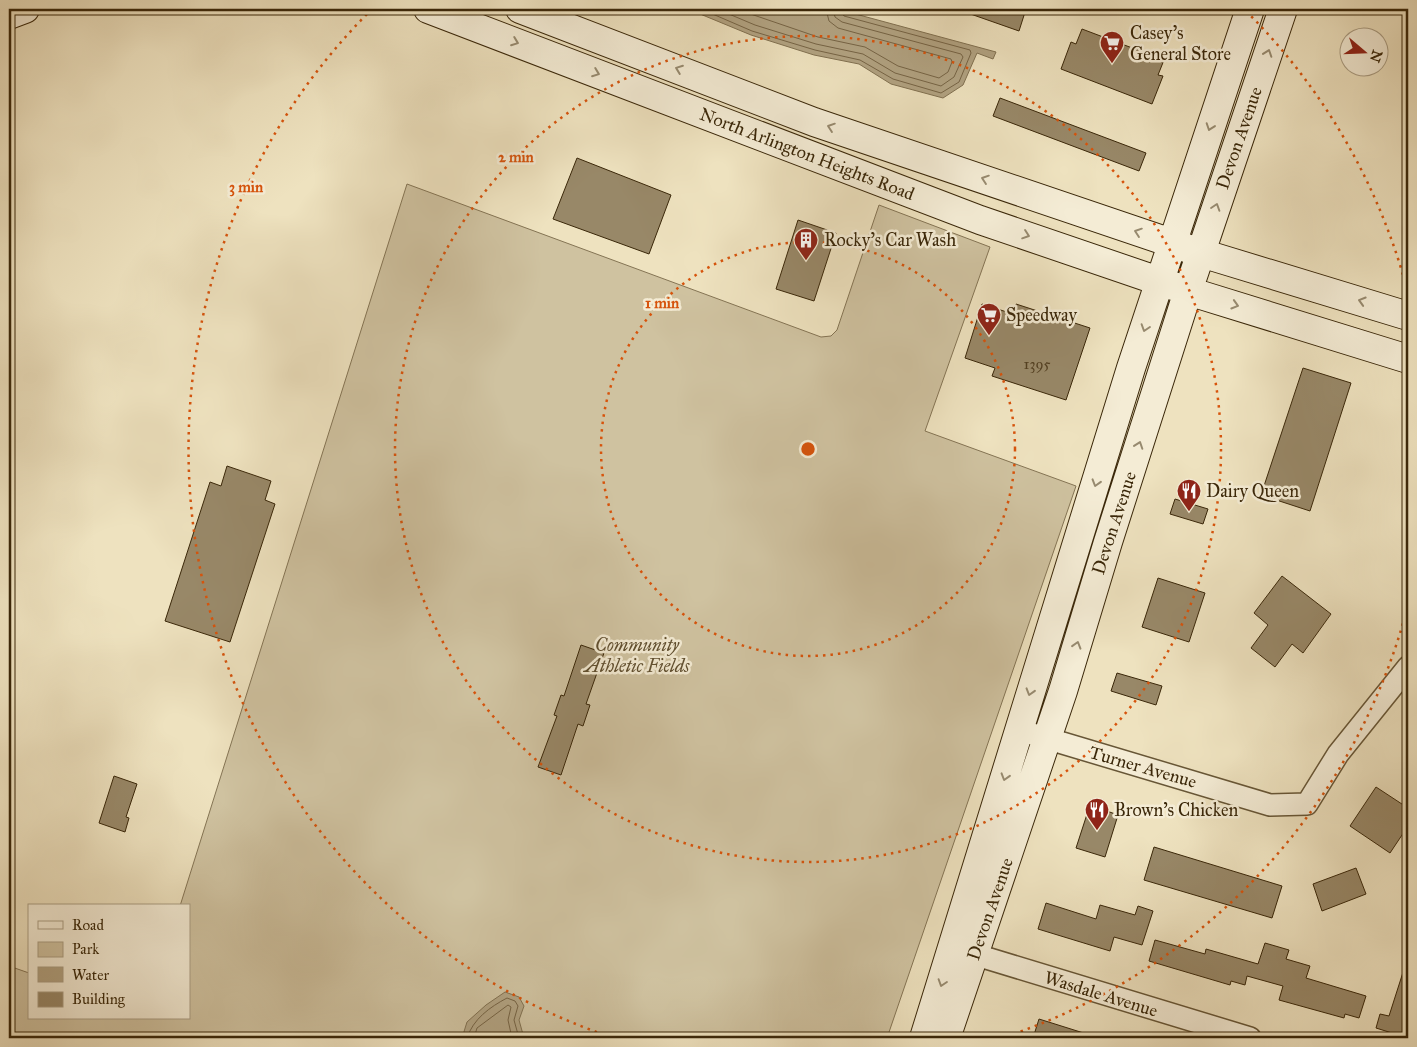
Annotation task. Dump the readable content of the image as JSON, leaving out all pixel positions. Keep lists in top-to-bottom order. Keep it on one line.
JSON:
{"streets":{"main road":["Devon Avenue","North Arlington Heights Road"],"street":["Turner Avenue","Wasdale Avenue"]},"crossings":[["Devon Avenue","North Arlington Heights Road"],["Devon Avenue","Turner Avenue"],["Devon Avenue","Wasdale Avenue"]],"parks":["Community Athletic Fields"],"places":{"supermarket":["Casey's General Store","Speedway"],"building":["Rocky's Car Wash"],"restaurant":["Dairy Queen","Brown's Chicken"]},"house_numbers":["1395"],"legend":["Road","Park","Water","Building"],"north":"right","rings":["2 min","3 min","1 min"]}
